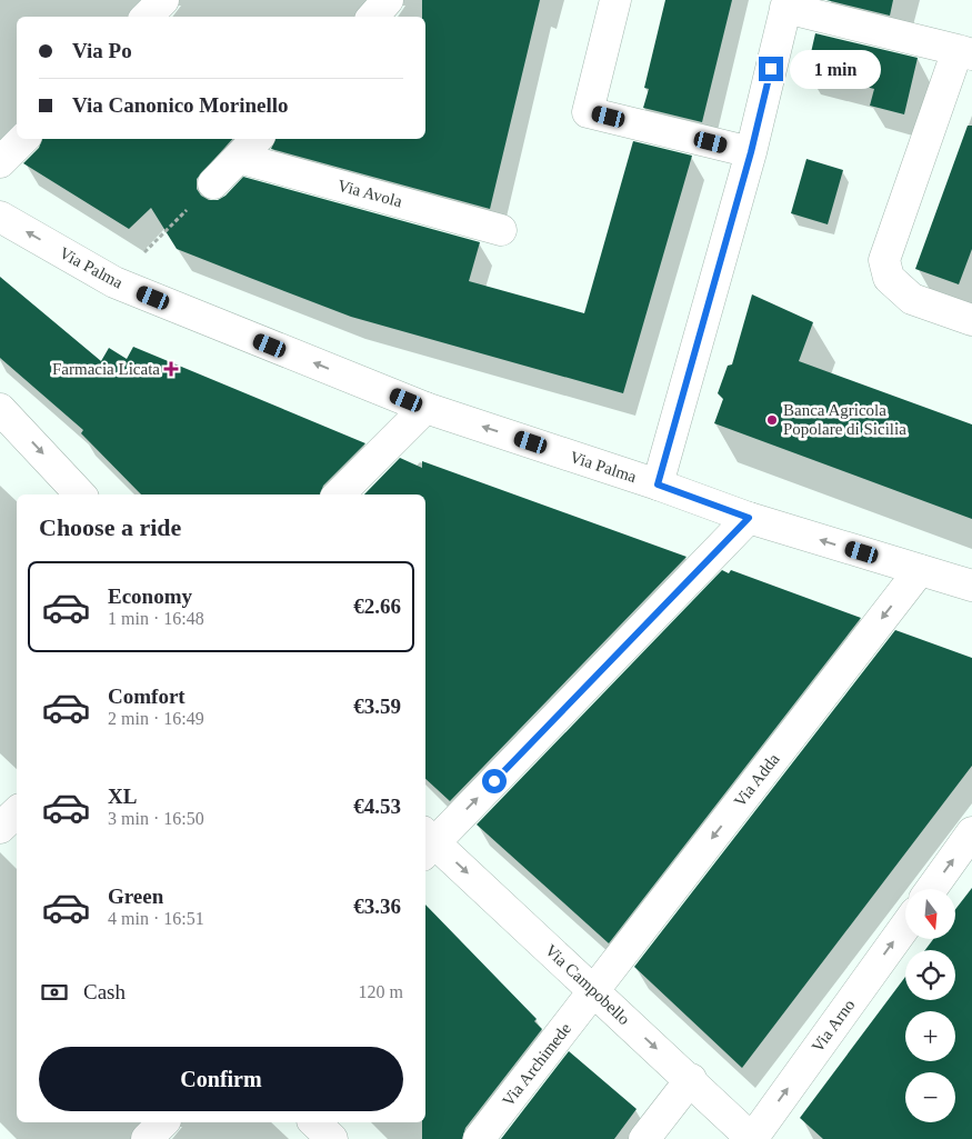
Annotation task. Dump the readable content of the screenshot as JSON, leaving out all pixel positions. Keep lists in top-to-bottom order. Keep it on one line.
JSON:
{"streets":{"street":["Via Avola","Via Palma","Via Adda","Via Campobello","Via Arno","Via Archimede"]},"crossings":[["Via Palma","Via Adda"],["Via Adda","Via Campobello"],["Via Adda","Via Archimede"],["Via Campobello","Via Arno"],["Via Campobello","Via Archimede"]],"one_way":["Via Palma","Via Campobello","Via Arno"],"places":{"health":["Farmacia Licata"],"other":["Banca Agricola Popolare di Sicilia"]},"north":"bottom","page":{"banner":["Via Po","Via Canonico Morinello"],"bubble":"1 min","heading":"Choose a ride","list":[{"name":"Economy","note":"1 min · 16:48","value":"€2.66"},{"name":"Comfort","note":"2 min · 16:49","value":"€3.59"},{"name":"XL","note":"3 min · 16:50","value":"€4.53"},{"name":"Green","note":"4 min · 16:51","value":"€3.36"}],"map_buttons":["+","−"],"pay":["Cash","120 m"],"buttons":"Confirm"}}
